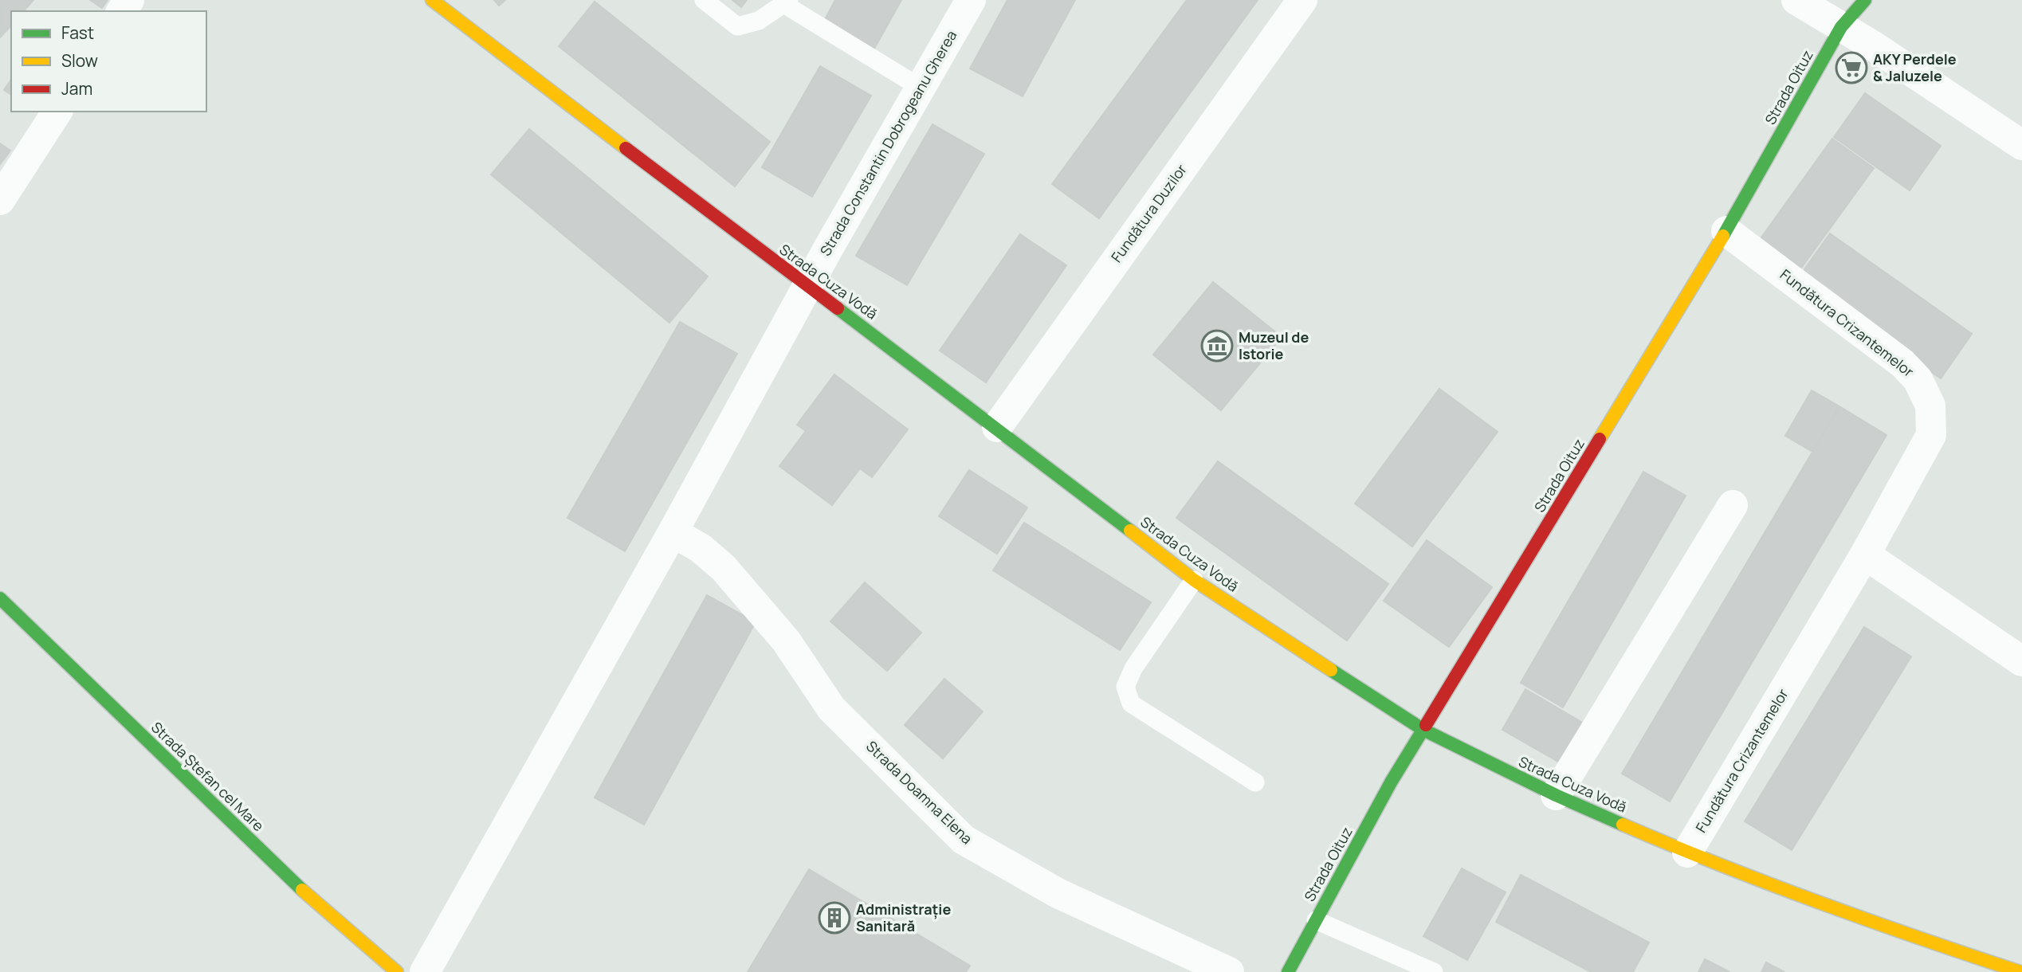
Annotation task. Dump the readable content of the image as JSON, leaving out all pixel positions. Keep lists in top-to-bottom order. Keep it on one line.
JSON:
{"streets":{"street":["Strada Oituz","Strada Constantin Dobrogeanu Gherea","Fundătura Duzilor","Strada Cuza Vodă","Fundătura Crizantemelor","Strada Ștefan cel Mare","Strada Doamna Elena"]},"crossings":[["Strada Oituz","Strada Cuza Vodă"],["Strada Oituz","Fundătura Crizantemelor"],["Strada Constantin Dobrogeanu Gherea","Strada Cuza Vodă"],["Strada Constantin Dobrogeanu Gherea","Strada Doamna Elena"],["Fundătura Duzilor","Strada Cuza Vodă"],["Strada Cuza Vodă","Fundătura Crizantemelor"]],"places":{"supermarket":["AKY Perdele & Jaluzele"],"museum":["Muzeul de Istorie"],"building":["Administrație Sanitară"]},"legend":["Fast","Slow","Jam"]}
